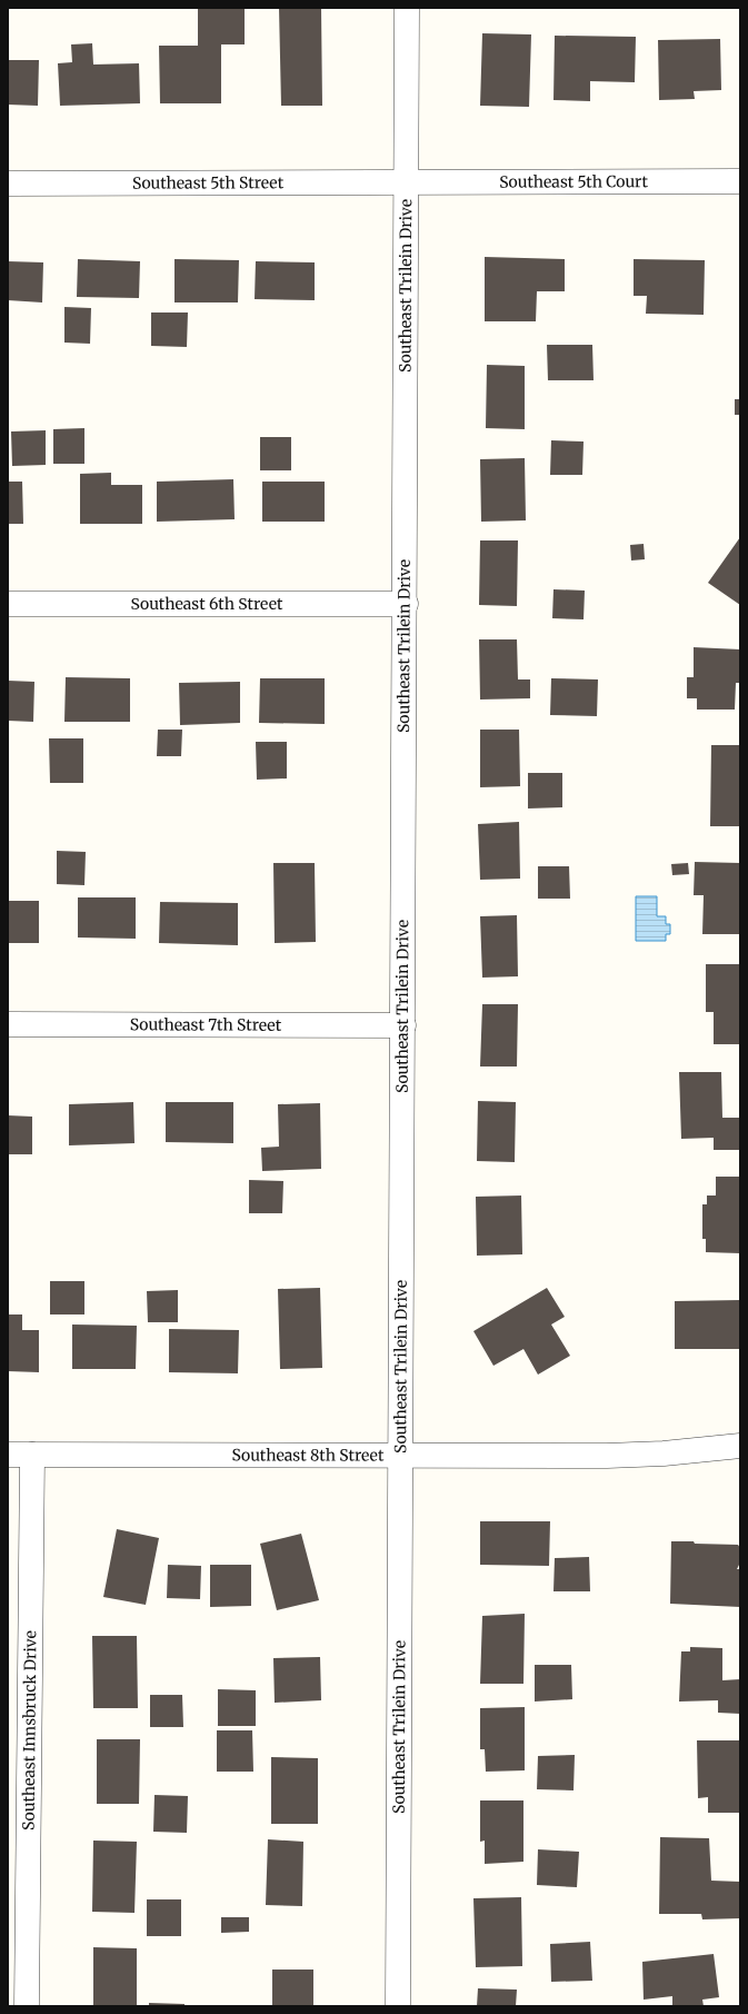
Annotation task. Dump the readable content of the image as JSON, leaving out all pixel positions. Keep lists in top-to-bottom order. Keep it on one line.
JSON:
{"streets":{"street":["Southeast 5th Court","Southeast 5th Street","Southeast Trilein Drive","Southeast 6th Street","Southeast 7th Street","Southeast 8th Street","Southeast Innsbruck Drive"]},"crossings":[["Southeast 5th Court","Southeast 5th Street"],["Southeast 5th Court","Southeast Trilein Drive"],["Southeast 5th Street","Southeast Trilein Drive"],["Southeast Trilein Drive","Southeast 6th Street"],["Southeast Trilein Drive","Southeast 7th Street"],["Southeast Trilein Drive","Southeast 8th Street"],["Southeast 8th Street","Southeast Innsbruck Drive"]]}
